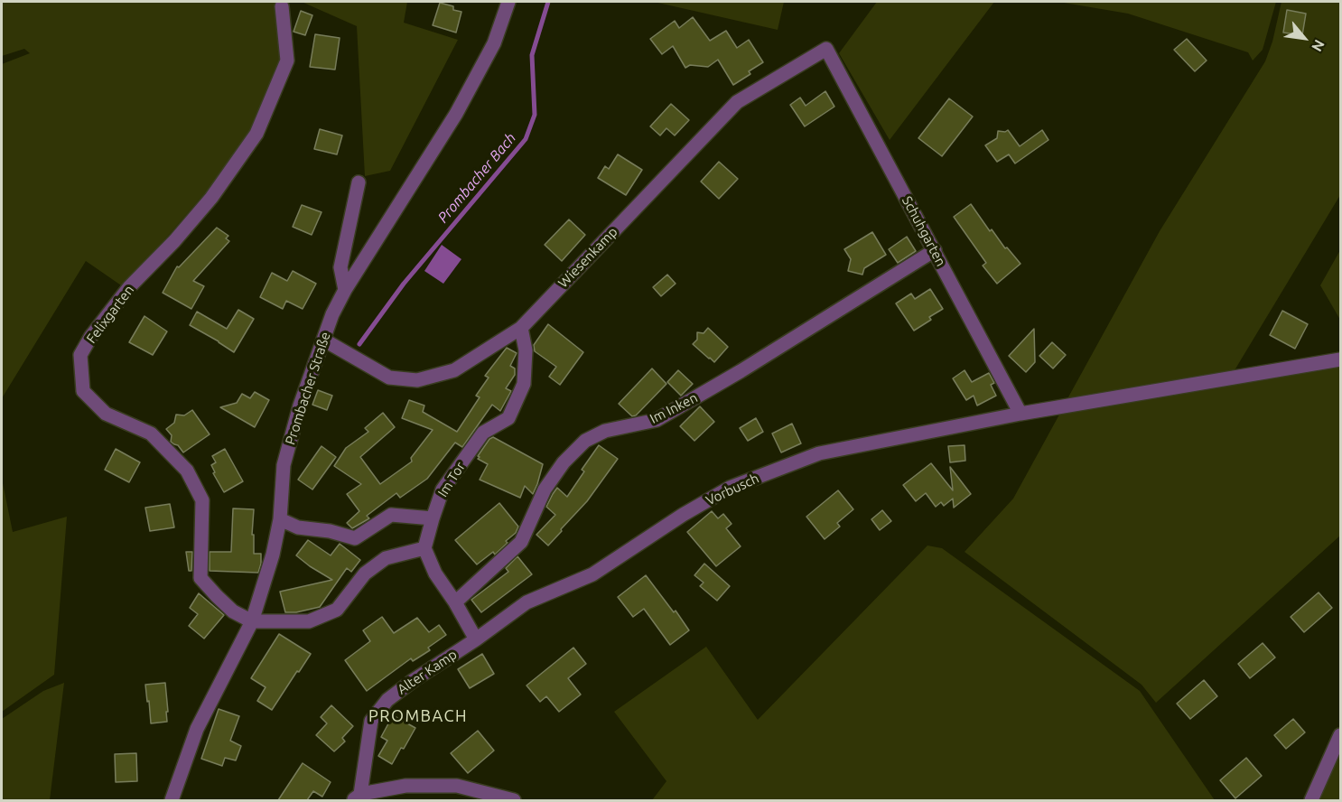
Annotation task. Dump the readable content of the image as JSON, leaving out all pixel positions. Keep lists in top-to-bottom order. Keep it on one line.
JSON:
{"streets":{"street":["Schuhgarten","Wiesenkamp","Felixgarten","Prombacher Straße","Im Inken","Im Tor","Vorbusch","Alter Kamp"]},"crossings":[["Schuhgarten","Wiesenkamp"],["Schuhgarten","Im Inken"],["Schuhgarten","Vorbusch"],["Wiesenkamp","Prombacher Straße"],["Wiesenkamp","Im Tor"],["Felixgarten","Prombacher Straße"],["Vorbusch","Alter Kamp"]],"districts":["PROMBACH"],"water":["Prombacher Bach"],"north":"bottom right"}
